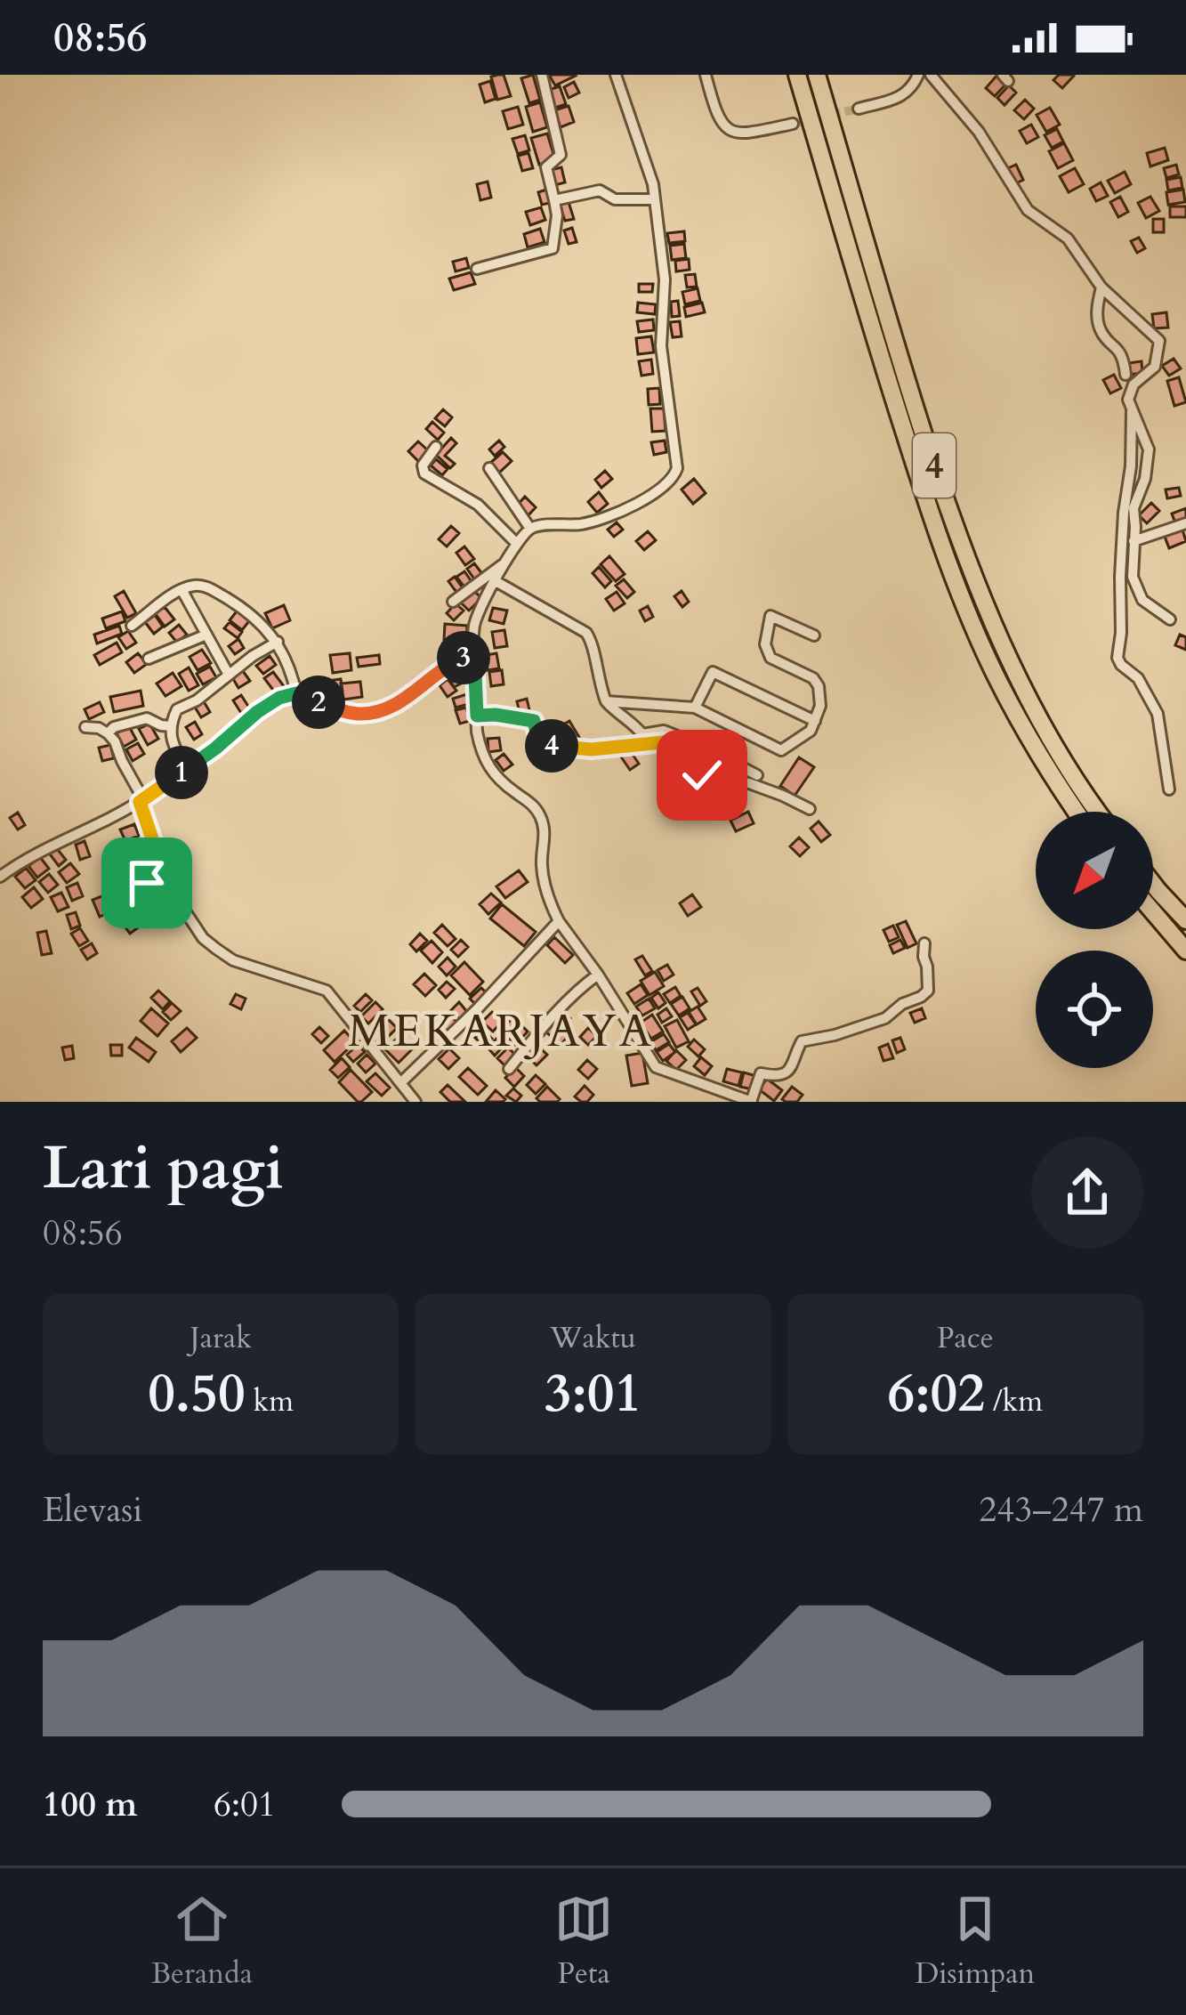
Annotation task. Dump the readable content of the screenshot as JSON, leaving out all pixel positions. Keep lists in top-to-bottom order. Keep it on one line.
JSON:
{"streets":{"highway":["4"]},"districts":["MEKARJAYA"],"north":"bottom left","page":{"status":"08:56","pins":["3","2","4","1"],"heading":["Lari pagi","08:56"],"stats":[["Jarak","0.50 km"],["Waktu","3:01"],["Pace","6:02 /km"]],"chart":["Elevasi","243–247 m"],"list":[{"name":"100 m","note":"6:01"}],"tabs":["Beranda","Peta","Disimpan"]}}
